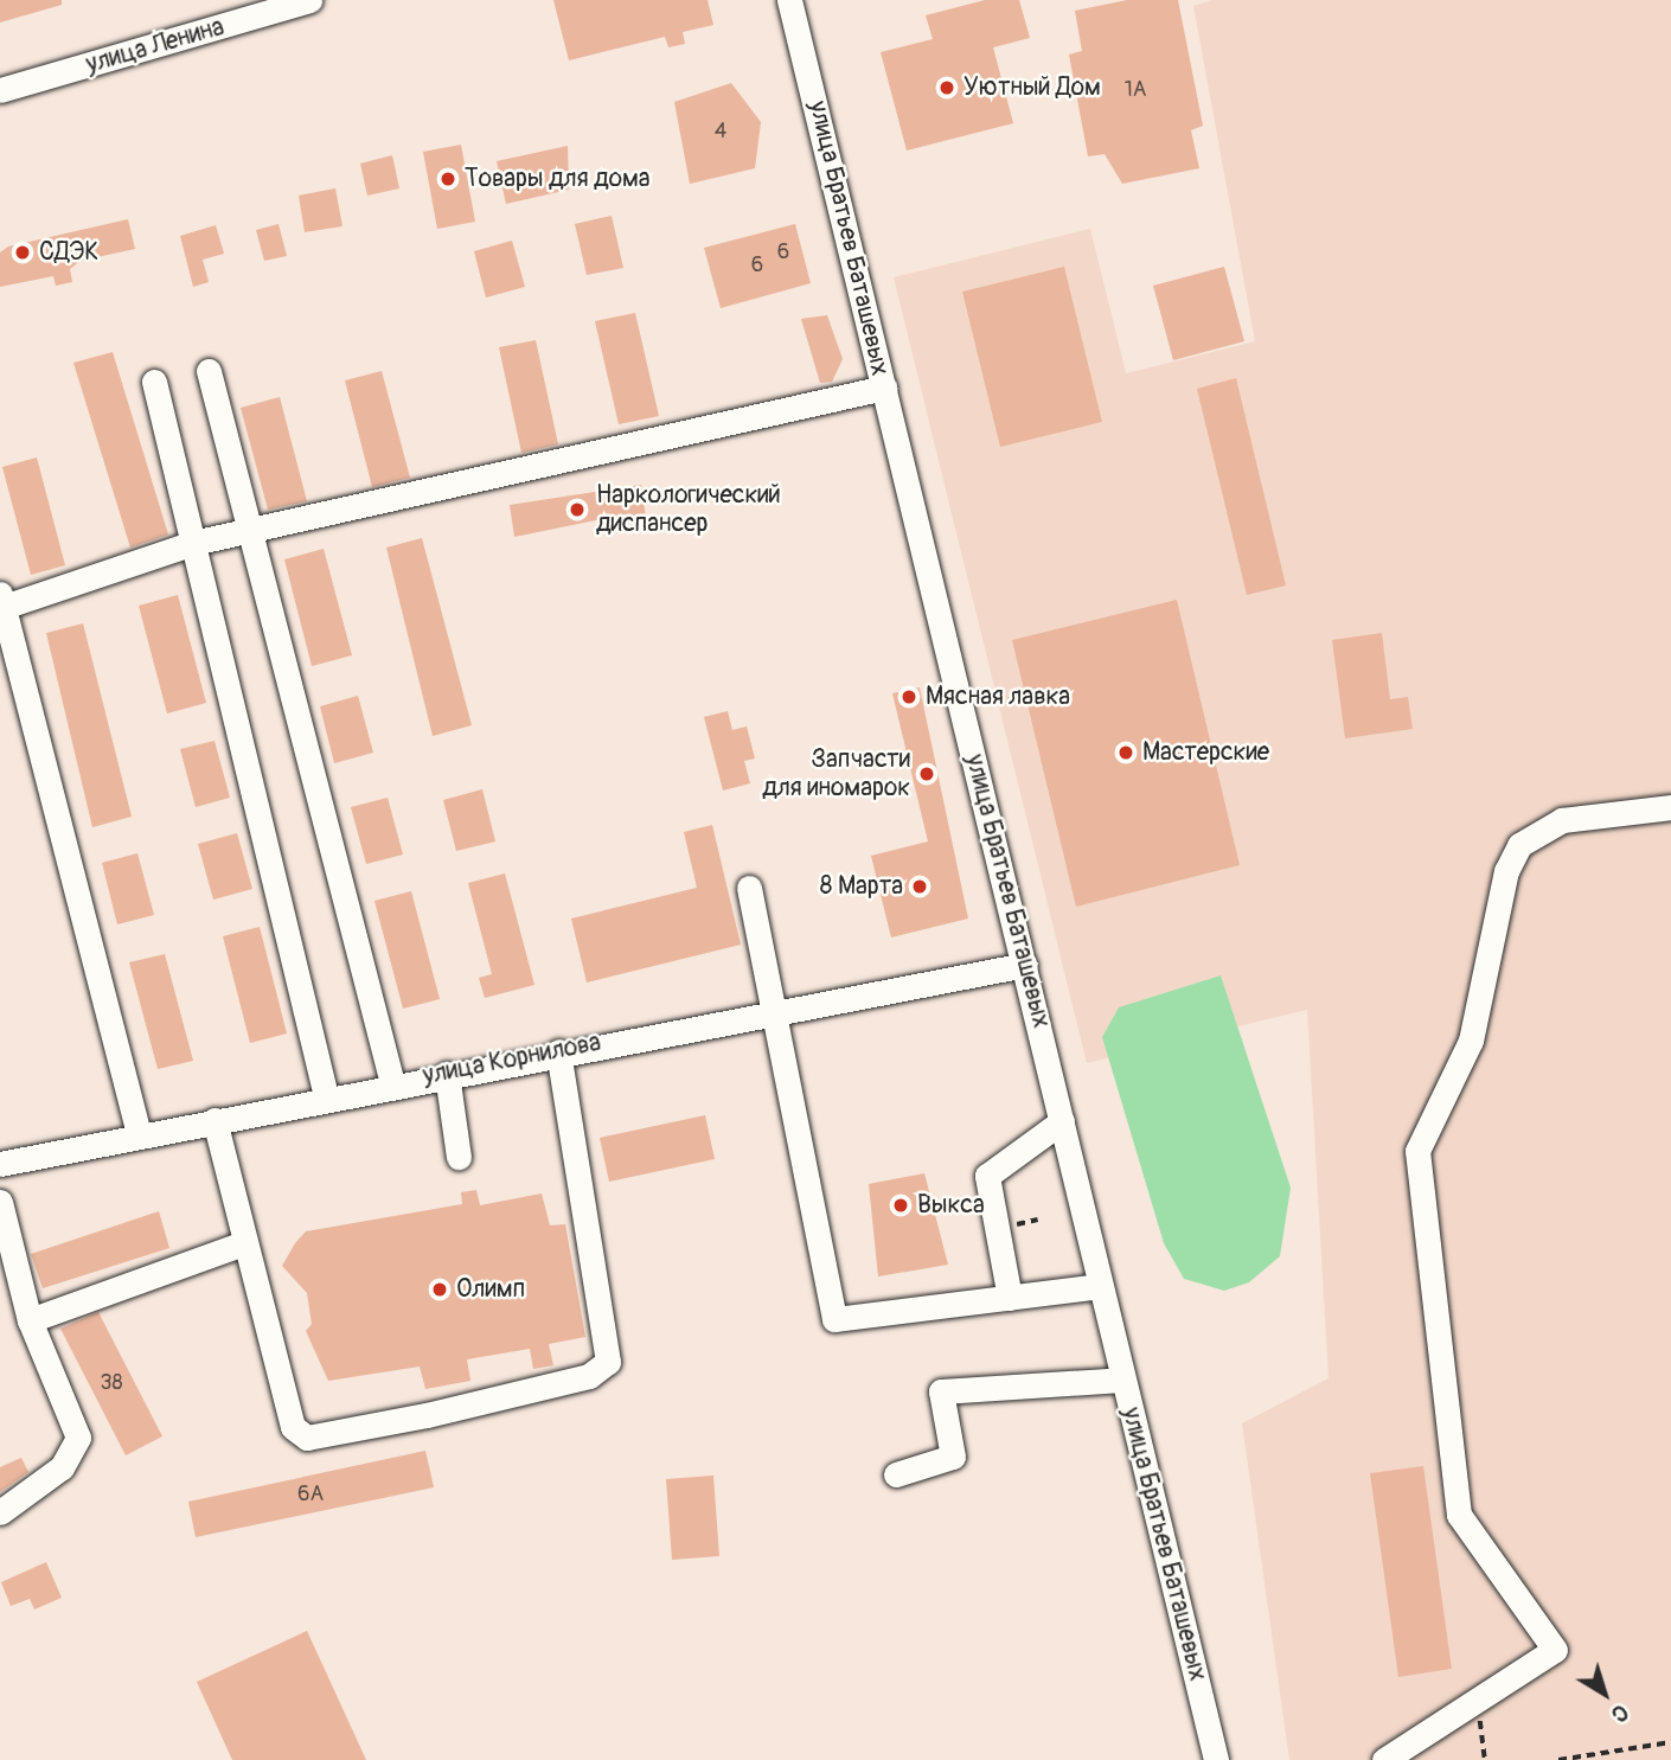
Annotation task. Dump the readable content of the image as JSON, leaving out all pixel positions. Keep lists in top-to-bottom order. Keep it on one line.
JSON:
{"streets":{"street":["улица Ленина","улица Братьев Баташевых","улица Корнилова"]},"crossings":[["улица Братьев Баташевых","улица Корнилова"]],"places":["Уютный Дом","Товары для дома","СДЭК","Наркологический диспансер","Мясная лавка","Мастерские","Запчасти для иномарок","8 Марта","Выкса","Олимп"],"house_numbers":["1А","4","6","6","38","6А"],"north":"bottom right"}
